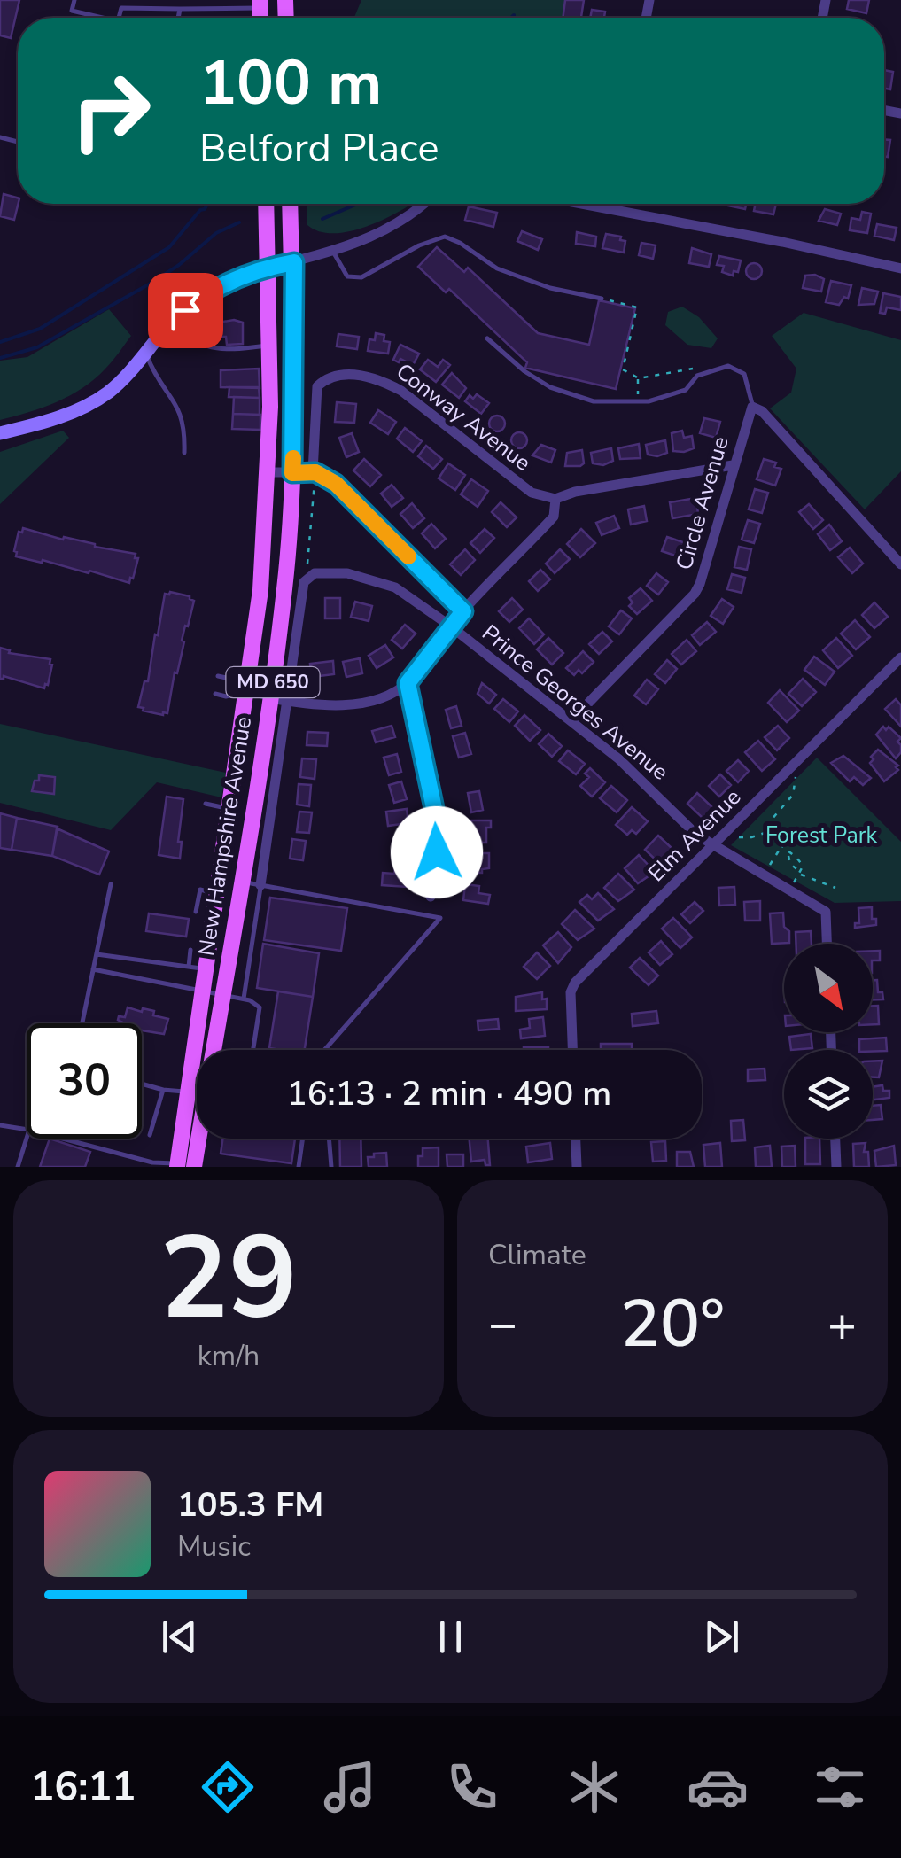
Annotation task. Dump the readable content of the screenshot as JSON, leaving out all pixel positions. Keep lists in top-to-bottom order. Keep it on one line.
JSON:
{"streets":{"main road":["MD 650","New Hampshire Avenue"],"street":["Conway Avenue","Circle Avenue","Prince Georges Avenue","Elm Avenue"]},"crossings":[["Conway Avenue","Prince Georges Avenue"],["Circle Avenue","Prince Georges Avenue"],["Prince Georges Avenue","Elm Avenue"]],"parks":["Forest Park"],"north":"bottom right","page":{"turn":["100 m","Belford Place"],"limit":"30","trip":"16:13 · 2 min · 490 m","tile":[["29","km/h"],"Climate"],"heat":["−","20°","+"],"song":["105.3 FM","Music"],"tabs":"16:11"}}
